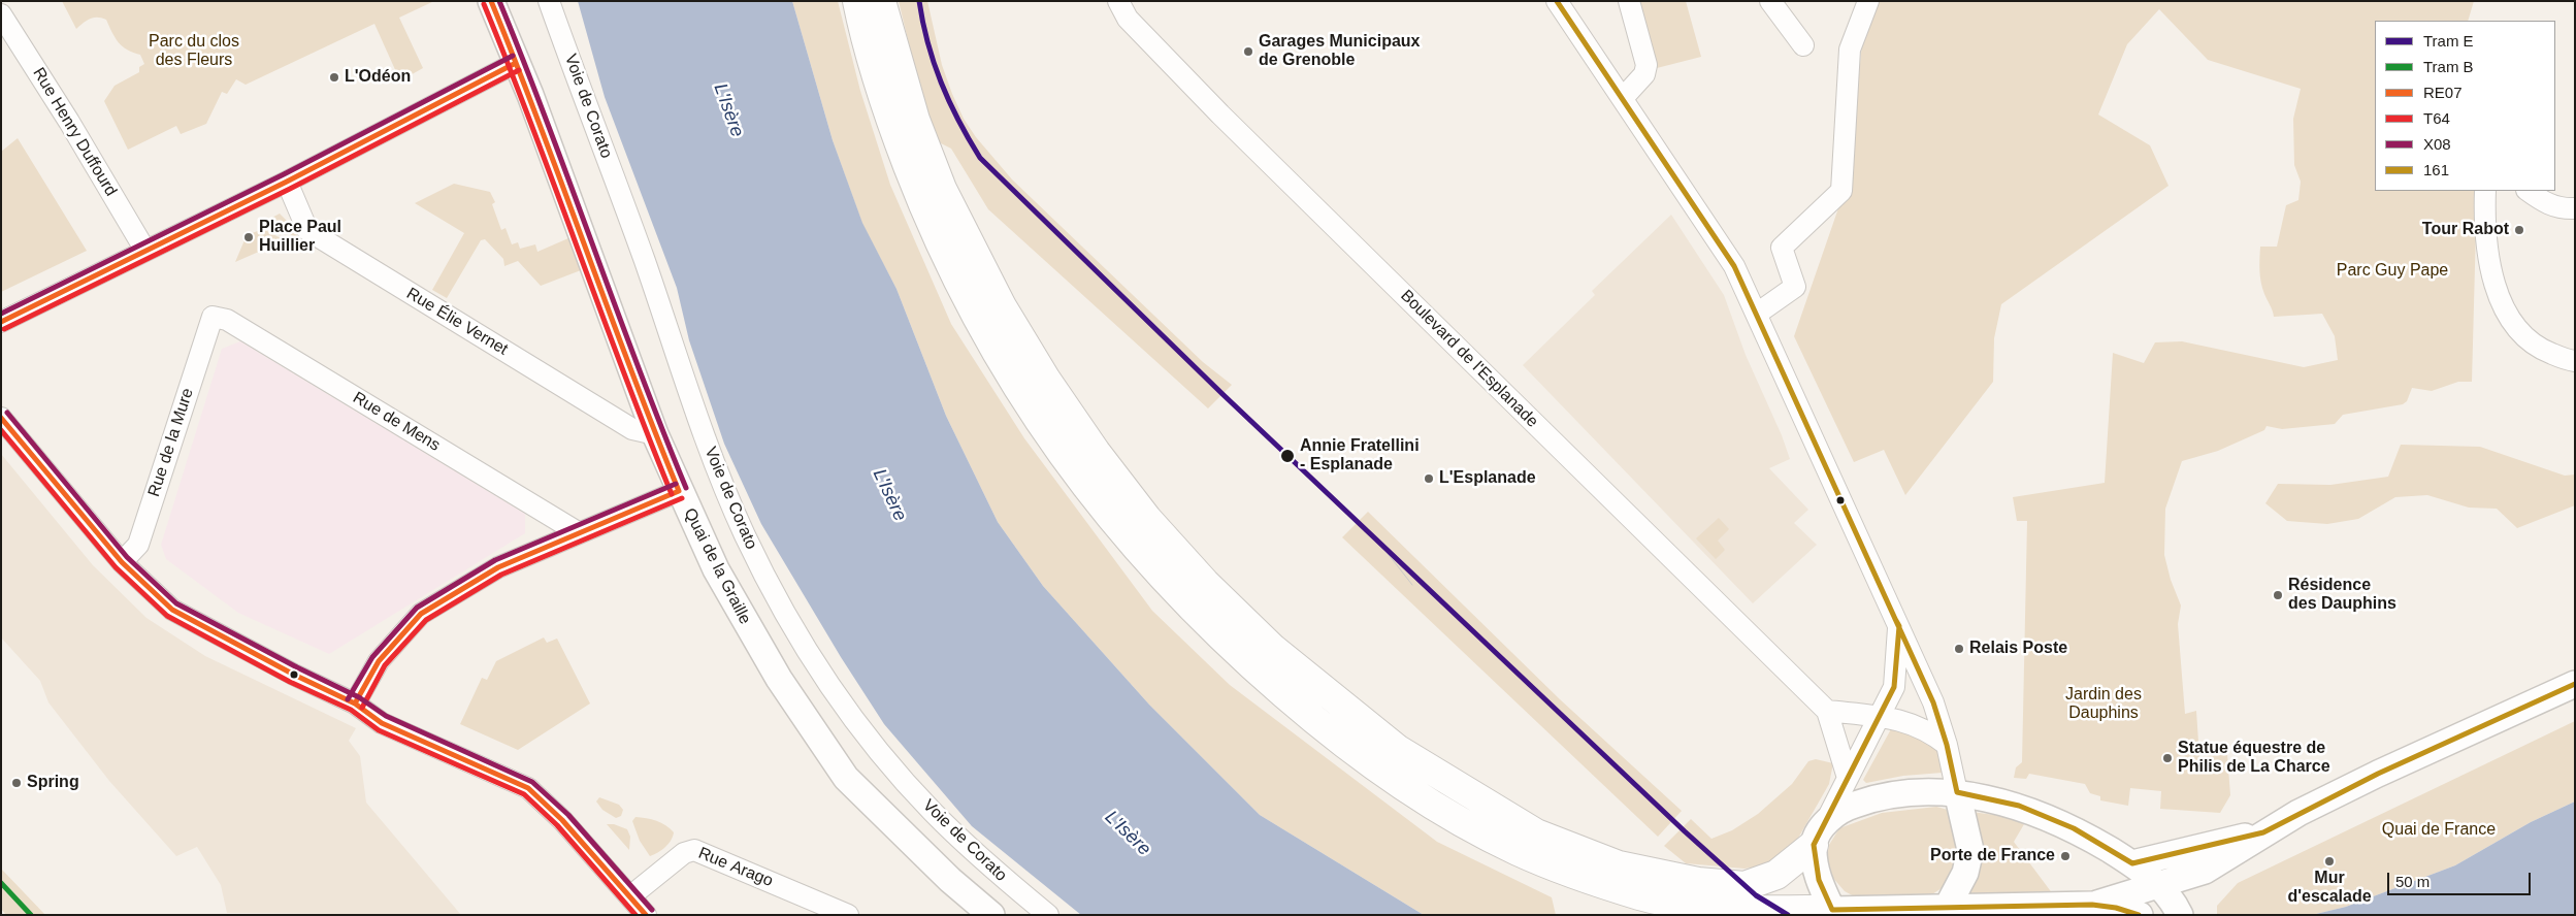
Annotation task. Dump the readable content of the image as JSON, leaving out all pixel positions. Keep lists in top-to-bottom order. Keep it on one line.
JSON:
{"streets":{"main road":["Quai de la Graille"],"street":["Voie de Corato","Rue Henry Duffourd","Rue Élie Vernet","Boulevard de l'Esplanade","Rue de Mens","Rue de la Mure","Rue Arago"]},"crossings":[["Rue Élie Vernet","Quai de la Graille"],["Rue de Mens","Rue de la Mure"]],"water":["L'Isère"],"parks":["Parc du clos des Fleurs","Parc Guy Pape","Jardin des Dauphins","Quai de France"],"places":["Garages Municipaux de Grenoble","L'Odéon","Tour Rabot","Place Paul Huillier","Annie Fratellini - Esplanade","L'Esplanade","Résidence des Dauphins","Relais Poste","Statue équestre de Philis de La Charce","Spring","Porte de France","Mur d'escalade"],"lines":["tram line E","transit line RE07","transit line X08","transit line 161","transit line T64","tram line B"],"legend":["Tram E","Tram B","RE07","T64","X08","161"],"scale_bar":"50 m"}
